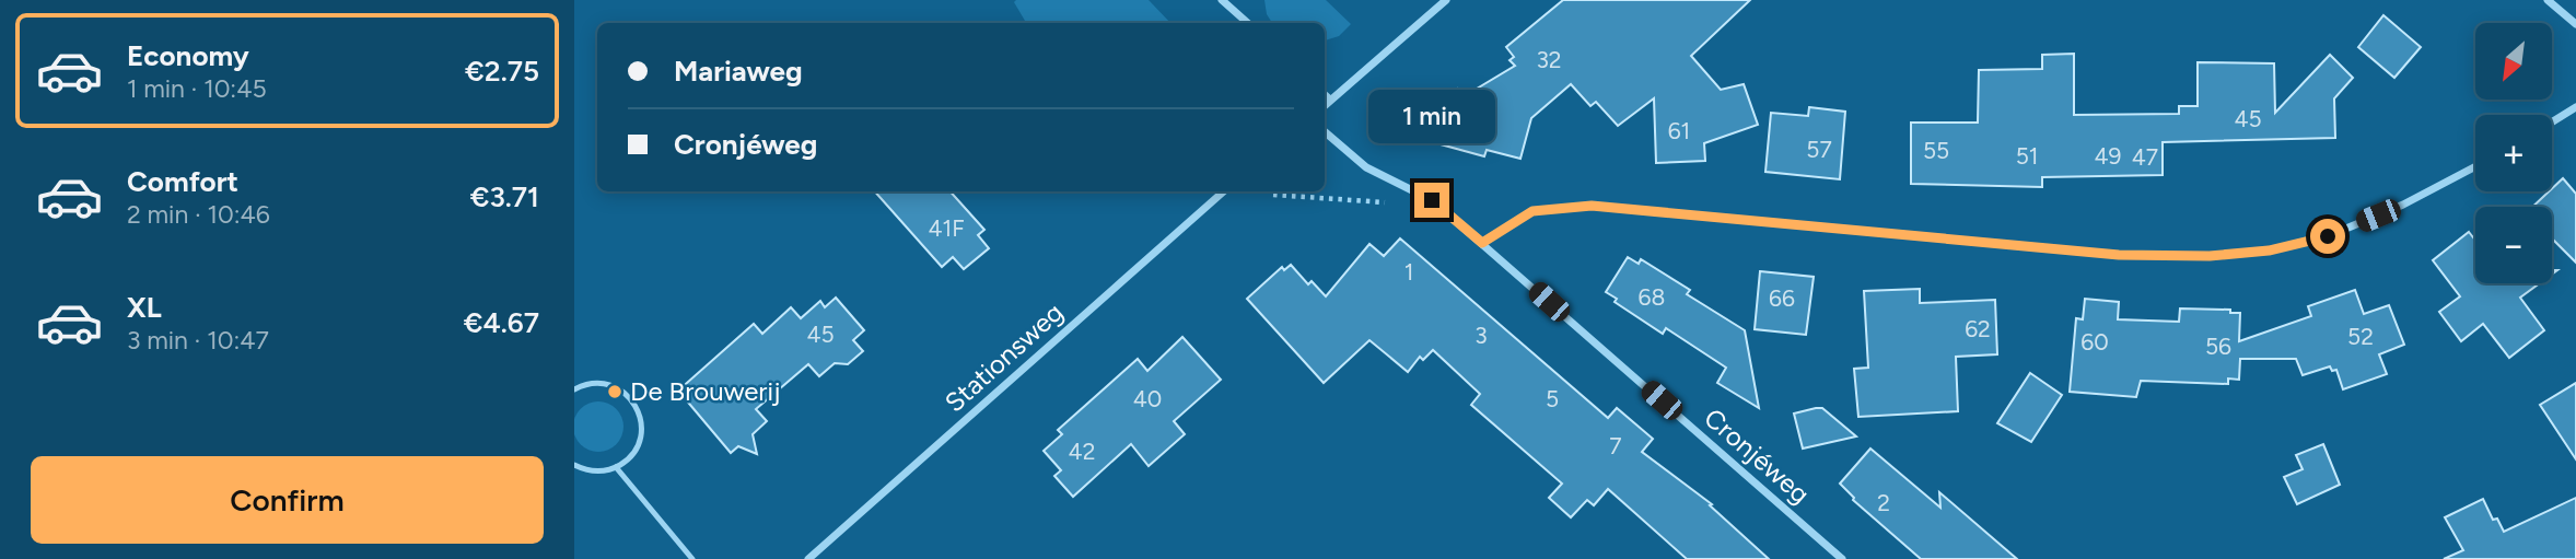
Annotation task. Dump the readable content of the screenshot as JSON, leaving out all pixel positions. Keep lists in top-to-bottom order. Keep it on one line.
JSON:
{"streets":{"street":["Stationsweg","Cronjéweg"]},"places":["De Brouwerij"],"house_numbers":["32","45","61","57","55","51","49","47","41F","1","68","66","62","45","3","52","60","56","40","5","7","42","2"],"north":"bottom left","page":{"list":[{"name":"Economy","note":"1 min · 10:45","value":"€2.75"},{"name":"Comfort","note":"2 min · 10:46","value":"€3.71"},{"name":"XL","note":"3 min · 10:47","value":"€4.67"}],"map_buttons":["+","−"],"banner":["Mariaweg","Cronjéweg"],"bubble":"1 min","buttons":"Confirm"}}
